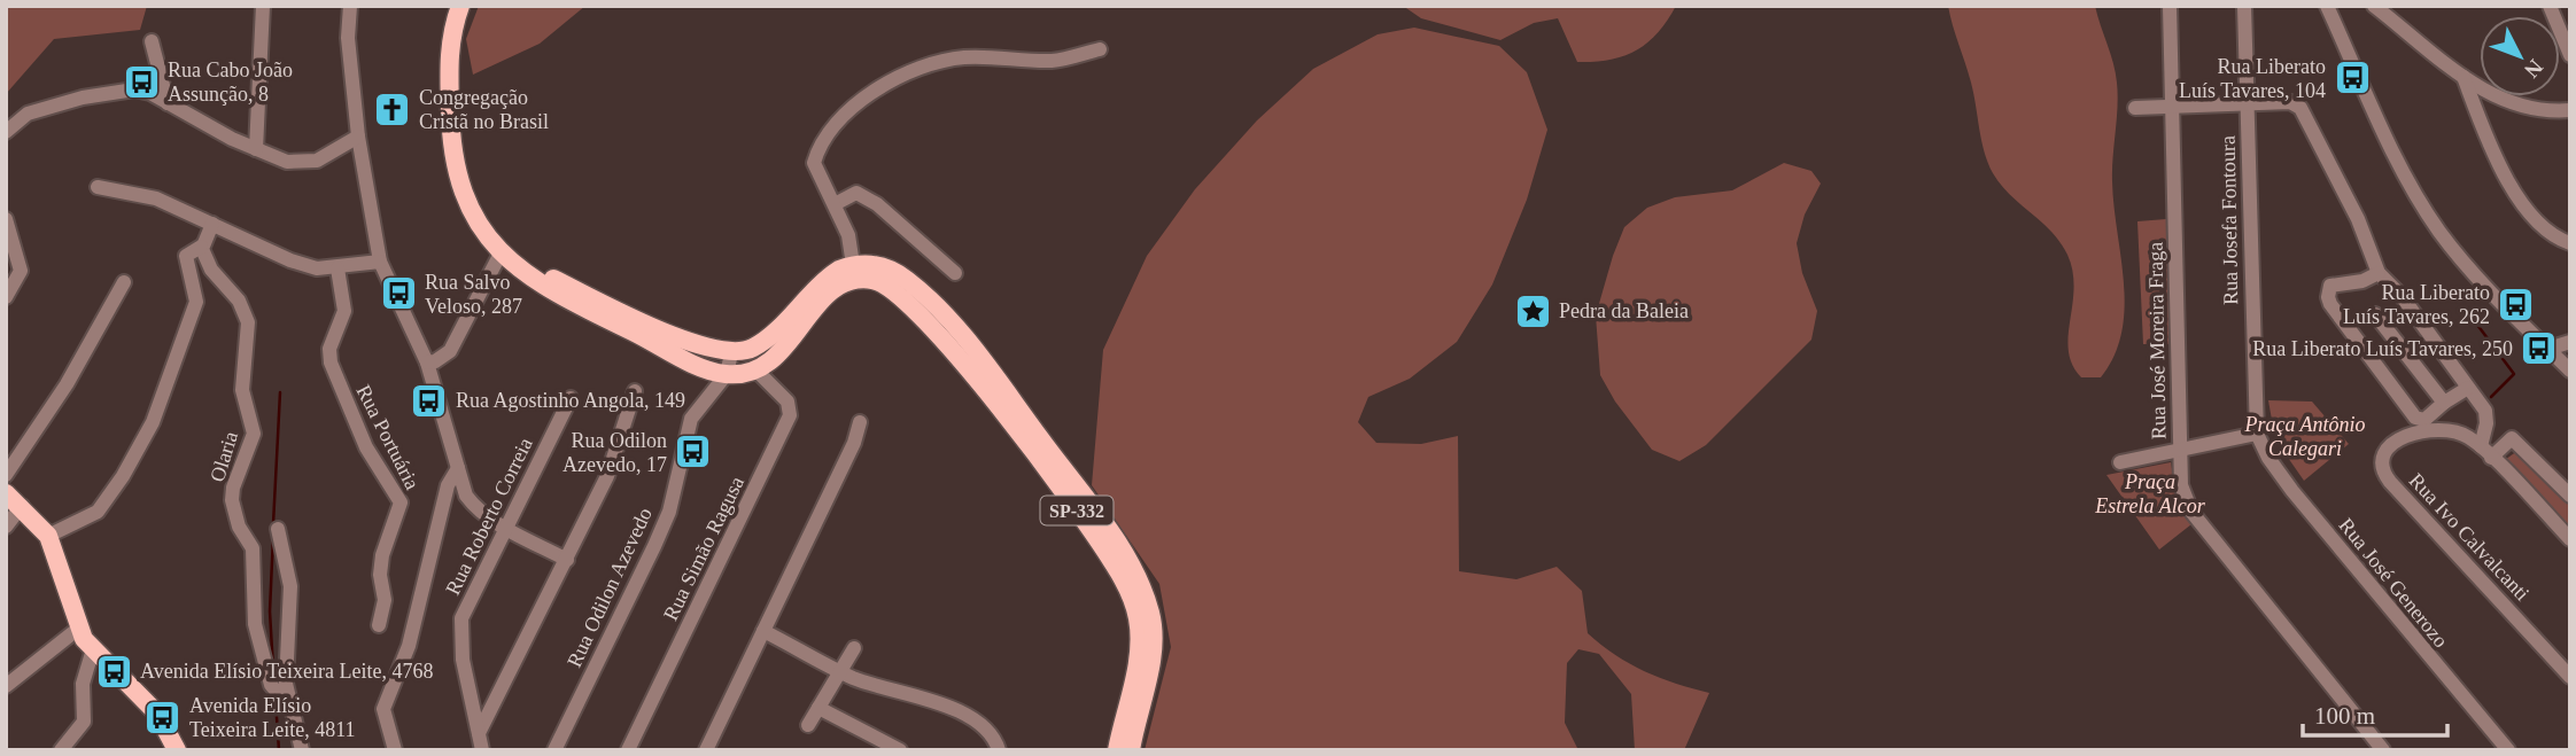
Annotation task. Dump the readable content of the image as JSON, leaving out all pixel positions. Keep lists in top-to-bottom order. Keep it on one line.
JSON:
{"streets":{"main road":["SP-332"],"street":["Rua Josefa Fontoura","Rua José Moreira Fraga","Rua Portuária","Olaria","Rua Roberto Correia","Rua Ivo Calvalcanti","Rua Simão Ragusa","Rua José Generozo","Rua Odilon Azevedo"]},"crossings":[["Rua Josefa Fontoura","Rua José Generozo"],["SP-332","Rua Simão Ragusa"]],"parks":["Praça Antônio Calegari","Praça Estrela Alcor"],"places":{"bus stop":["Rua Liberato Luís Tavares, 104","Rua Cabo João Assunção, 8","Rua Salvo Veloso, 287","Rua Liberato Luís Tavares, 262","Rua Liberato Luís Tavares, 250","Rua Agostinho Angola, 149","Rua Odilon Azevedo, 17","Avenida Elísio Teixeira Leite, 4768","Avenida Elísio Teixeira Leite, 4811"],"church":["Congregação Cristã no Brasil"],"place":["Pedra da Baleia"]},"scale_bar":"100 m","north":"bottom right"}
